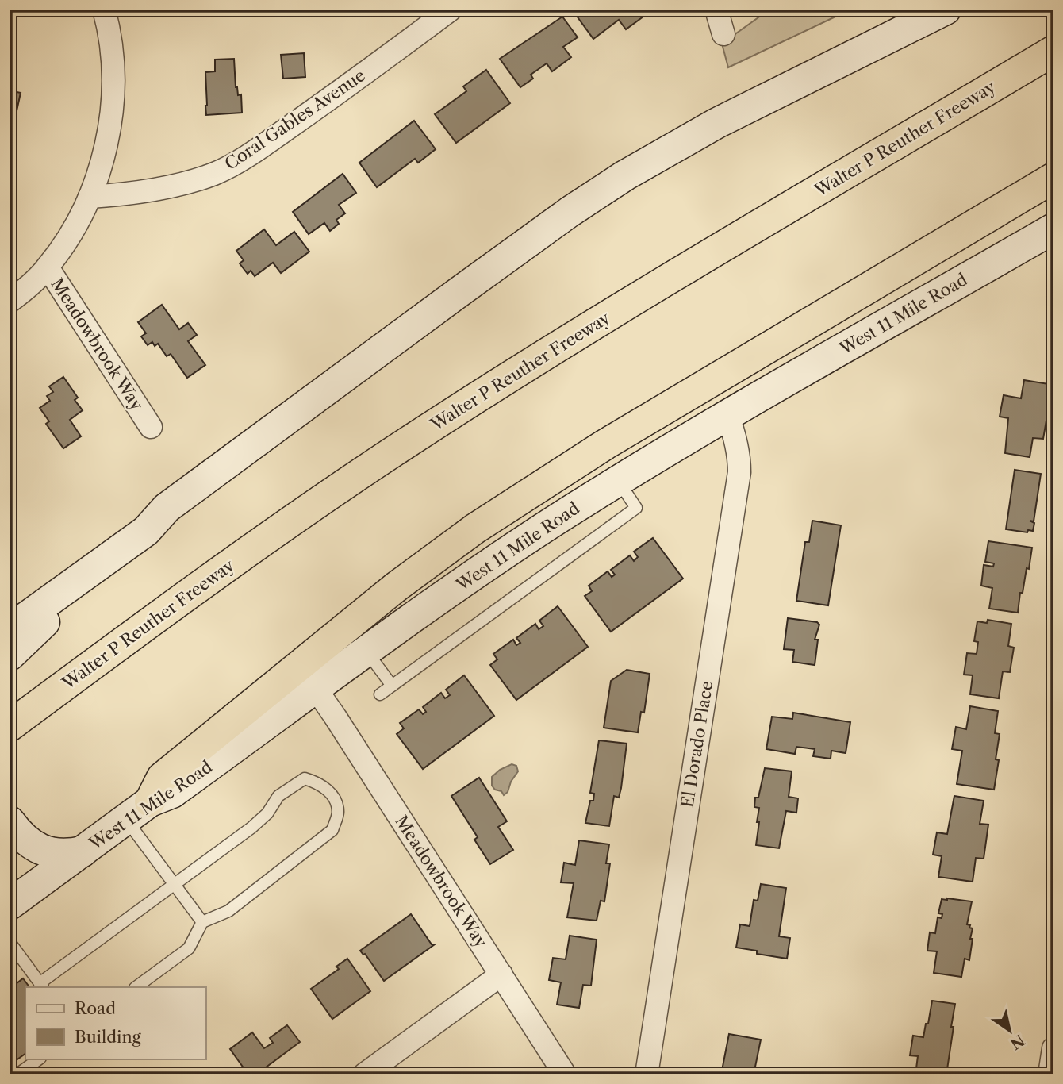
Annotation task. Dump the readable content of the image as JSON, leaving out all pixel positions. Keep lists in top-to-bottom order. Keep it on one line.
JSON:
{"streets":{"highway":["Walter P Reuther Freeway"],"main road":["West 11 Mile Road"],"street":["Coral Gables Avenue","Meadowbrook Way","El Dorado Place"]},"crossings":[["Coral Gables Avenue","Meadowbrook Way"],["West 11 Mile Road","Meadowbrook Way"],["West 11 Mile Road","El Dorado Place"]],"legend":["Road","Building"],"north":"bottom right"}
